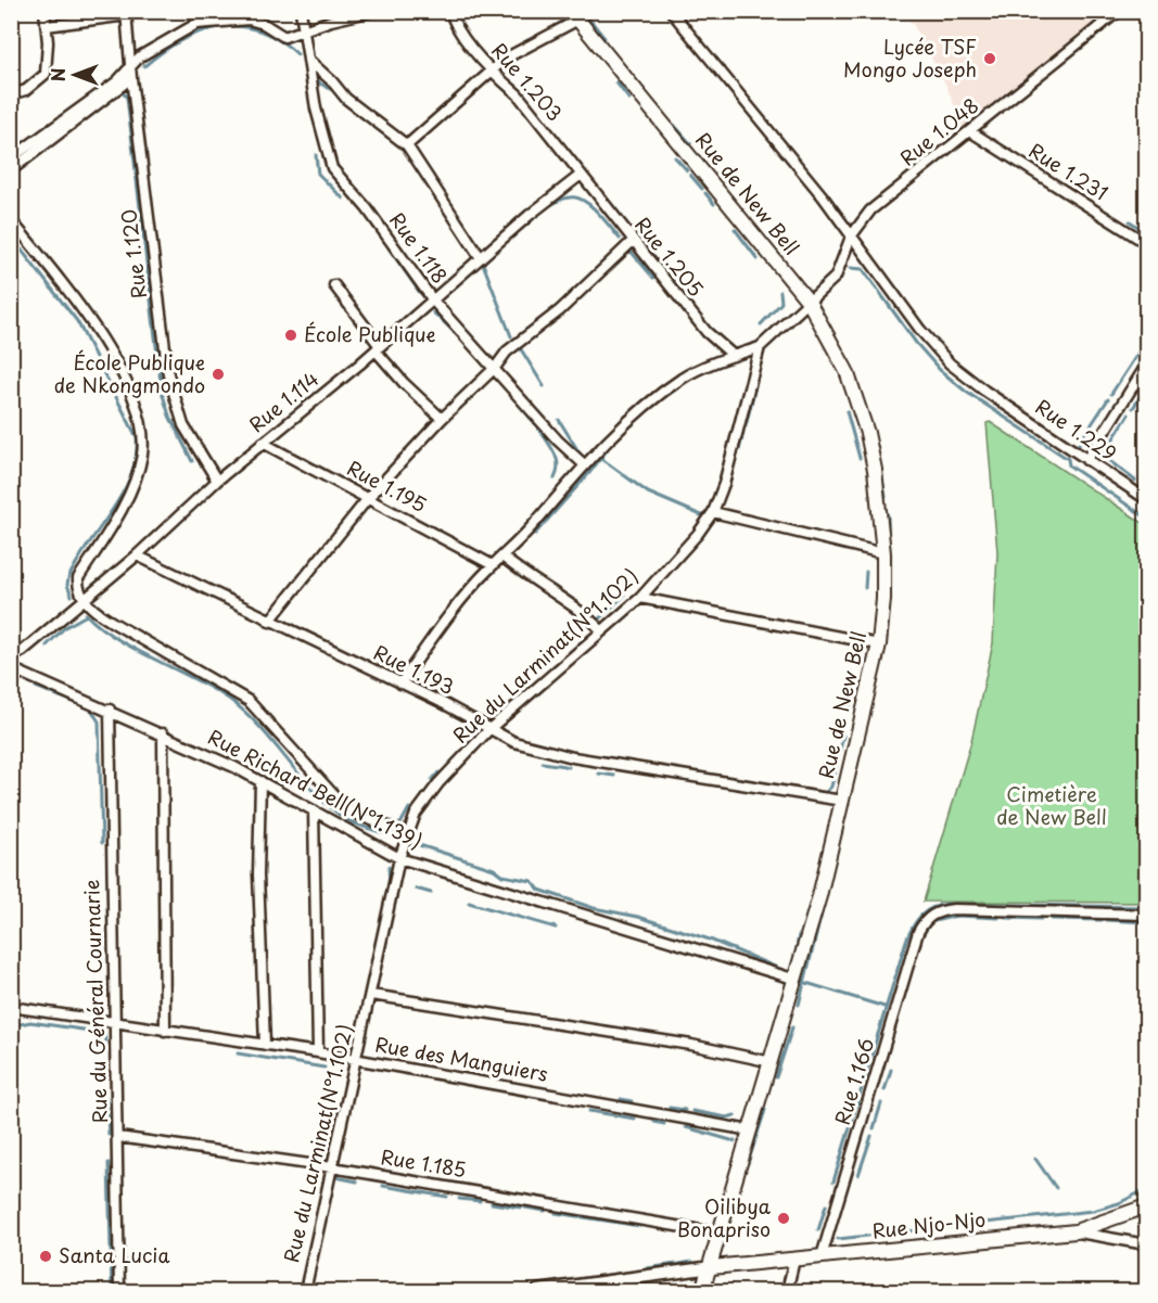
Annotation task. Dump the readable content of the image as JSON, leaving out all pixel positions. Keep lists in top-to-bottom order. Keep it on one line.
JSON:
{"streets":{"main road":["Rue de New Bell","Rue Njo-Njo"],"street":["Rue 1.203","Rue 1.048","Rue 1.231","Rue 1.118","Rue 1.120","Rue 1.205","Rue 1.114","Rue 1.229","Rue 1.195","Rue du Larminat(N°1.102)","Rue 1.193","Rue Richard Bell(N°1.139)","Rue du Général Cournarie","Rue des Manguiers","Rue 1.166","Rue 1.185"]},"crossings":[["Rue 1.203","Rue 1.205"],["Rue 1.203","Rue 1.114"],["Rue 1.048","Rue 1.231"],["Rue 1.048","Rue de New Bell"],["Rue 1.048","Rue 1.229"],["Rue de New Bell","Rue 1.193"],["Rue de New Bell","Rue Richard Bell(N°1.139)"],["Rue de New Bell","Rue des Manguiers"],["Rue de New Bell","Rue 1.185"],["Rue de New Bell","Rue Njo-Njo"],["Rue 1.118","Rue 1.114"],["Rue 1.120","Rue 1.114"],["Rue 1.205","Rue 1.114"],["Rue 1.114","Rue 1.195"],["Rue 1.114","Rue 1.193"],["Rue du Larminat(N°1.102)","Rue 1.193"],["Rue du Larminat(N°1.102)","Rue Richard Bell(N°1.139)"],["Rue du Larminat(N°1.102)","Rue des Manguiers"],["Rue du Larminat(N°1.102)","Rue 1.185"],["Rue Richard Bell(N°1.139)","Rue du Général Cournarie"],["Rue du Général Cournarie","Rue des Manguiers"],["Rue du Général Cournarie","Rue 1.185"],["Rue 1.166","Rue Njo-Njo"]],"parks":["Cimetière de New Bell"],"places":["Lycée TSF Mongo Joseph","École Publique","École Publique de Nkongmondo","Oilibya Bonapriso","Santa Lucia"],"north":"left"}
